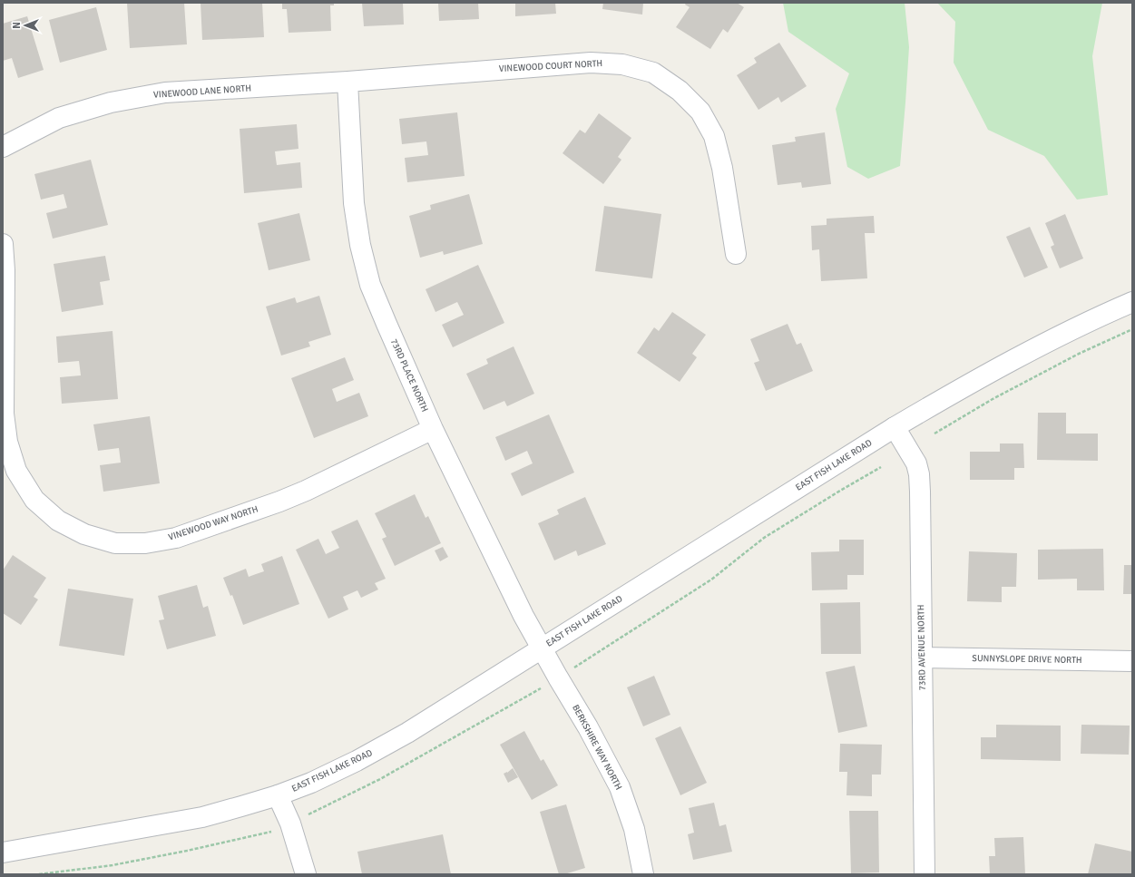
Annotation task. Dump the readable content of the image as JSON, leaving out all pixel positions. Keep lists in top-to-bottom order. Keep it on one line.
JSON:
{"streets":{"street":["VINEWOOD COURT NORTH","VINEWOOD LANE NORTH","73RD PLACE NORTH","EAST FISH LAKE ROAD","VINEWOOD WAY NORTH","73RD AVENUE NORTH","SUNNYSLOPE DRIVE NORTH","BERKSHIRE WAY NORTH"]},"crossings":[["VINEWOOD COURT NORTH","VINEWOOD LANE NORTH"],["VINEWOOD COURT NORTH","73RD PLACE NORTH"],["VINEWOOD LANE NORTH","73RD PLACE NORTH"],["73RD PLACE NORTH","EAST FISH LAKE ROAD"],["73RD PLACE NORTH","VINEWOOD WAY NORTH"],["73RD PLACE NORTH","BERKSHIRE WAY NORTH"],["EAST FISH LAKE ROAD","73RD AVENUE NORTH"],["EAST FISH LAKE ROAD","BERKSHIRE WAY NORTH"],["73RD AVENUE NORTH","SUNNYSLOPE DRIVE NORTH"]],"north":"left"}
